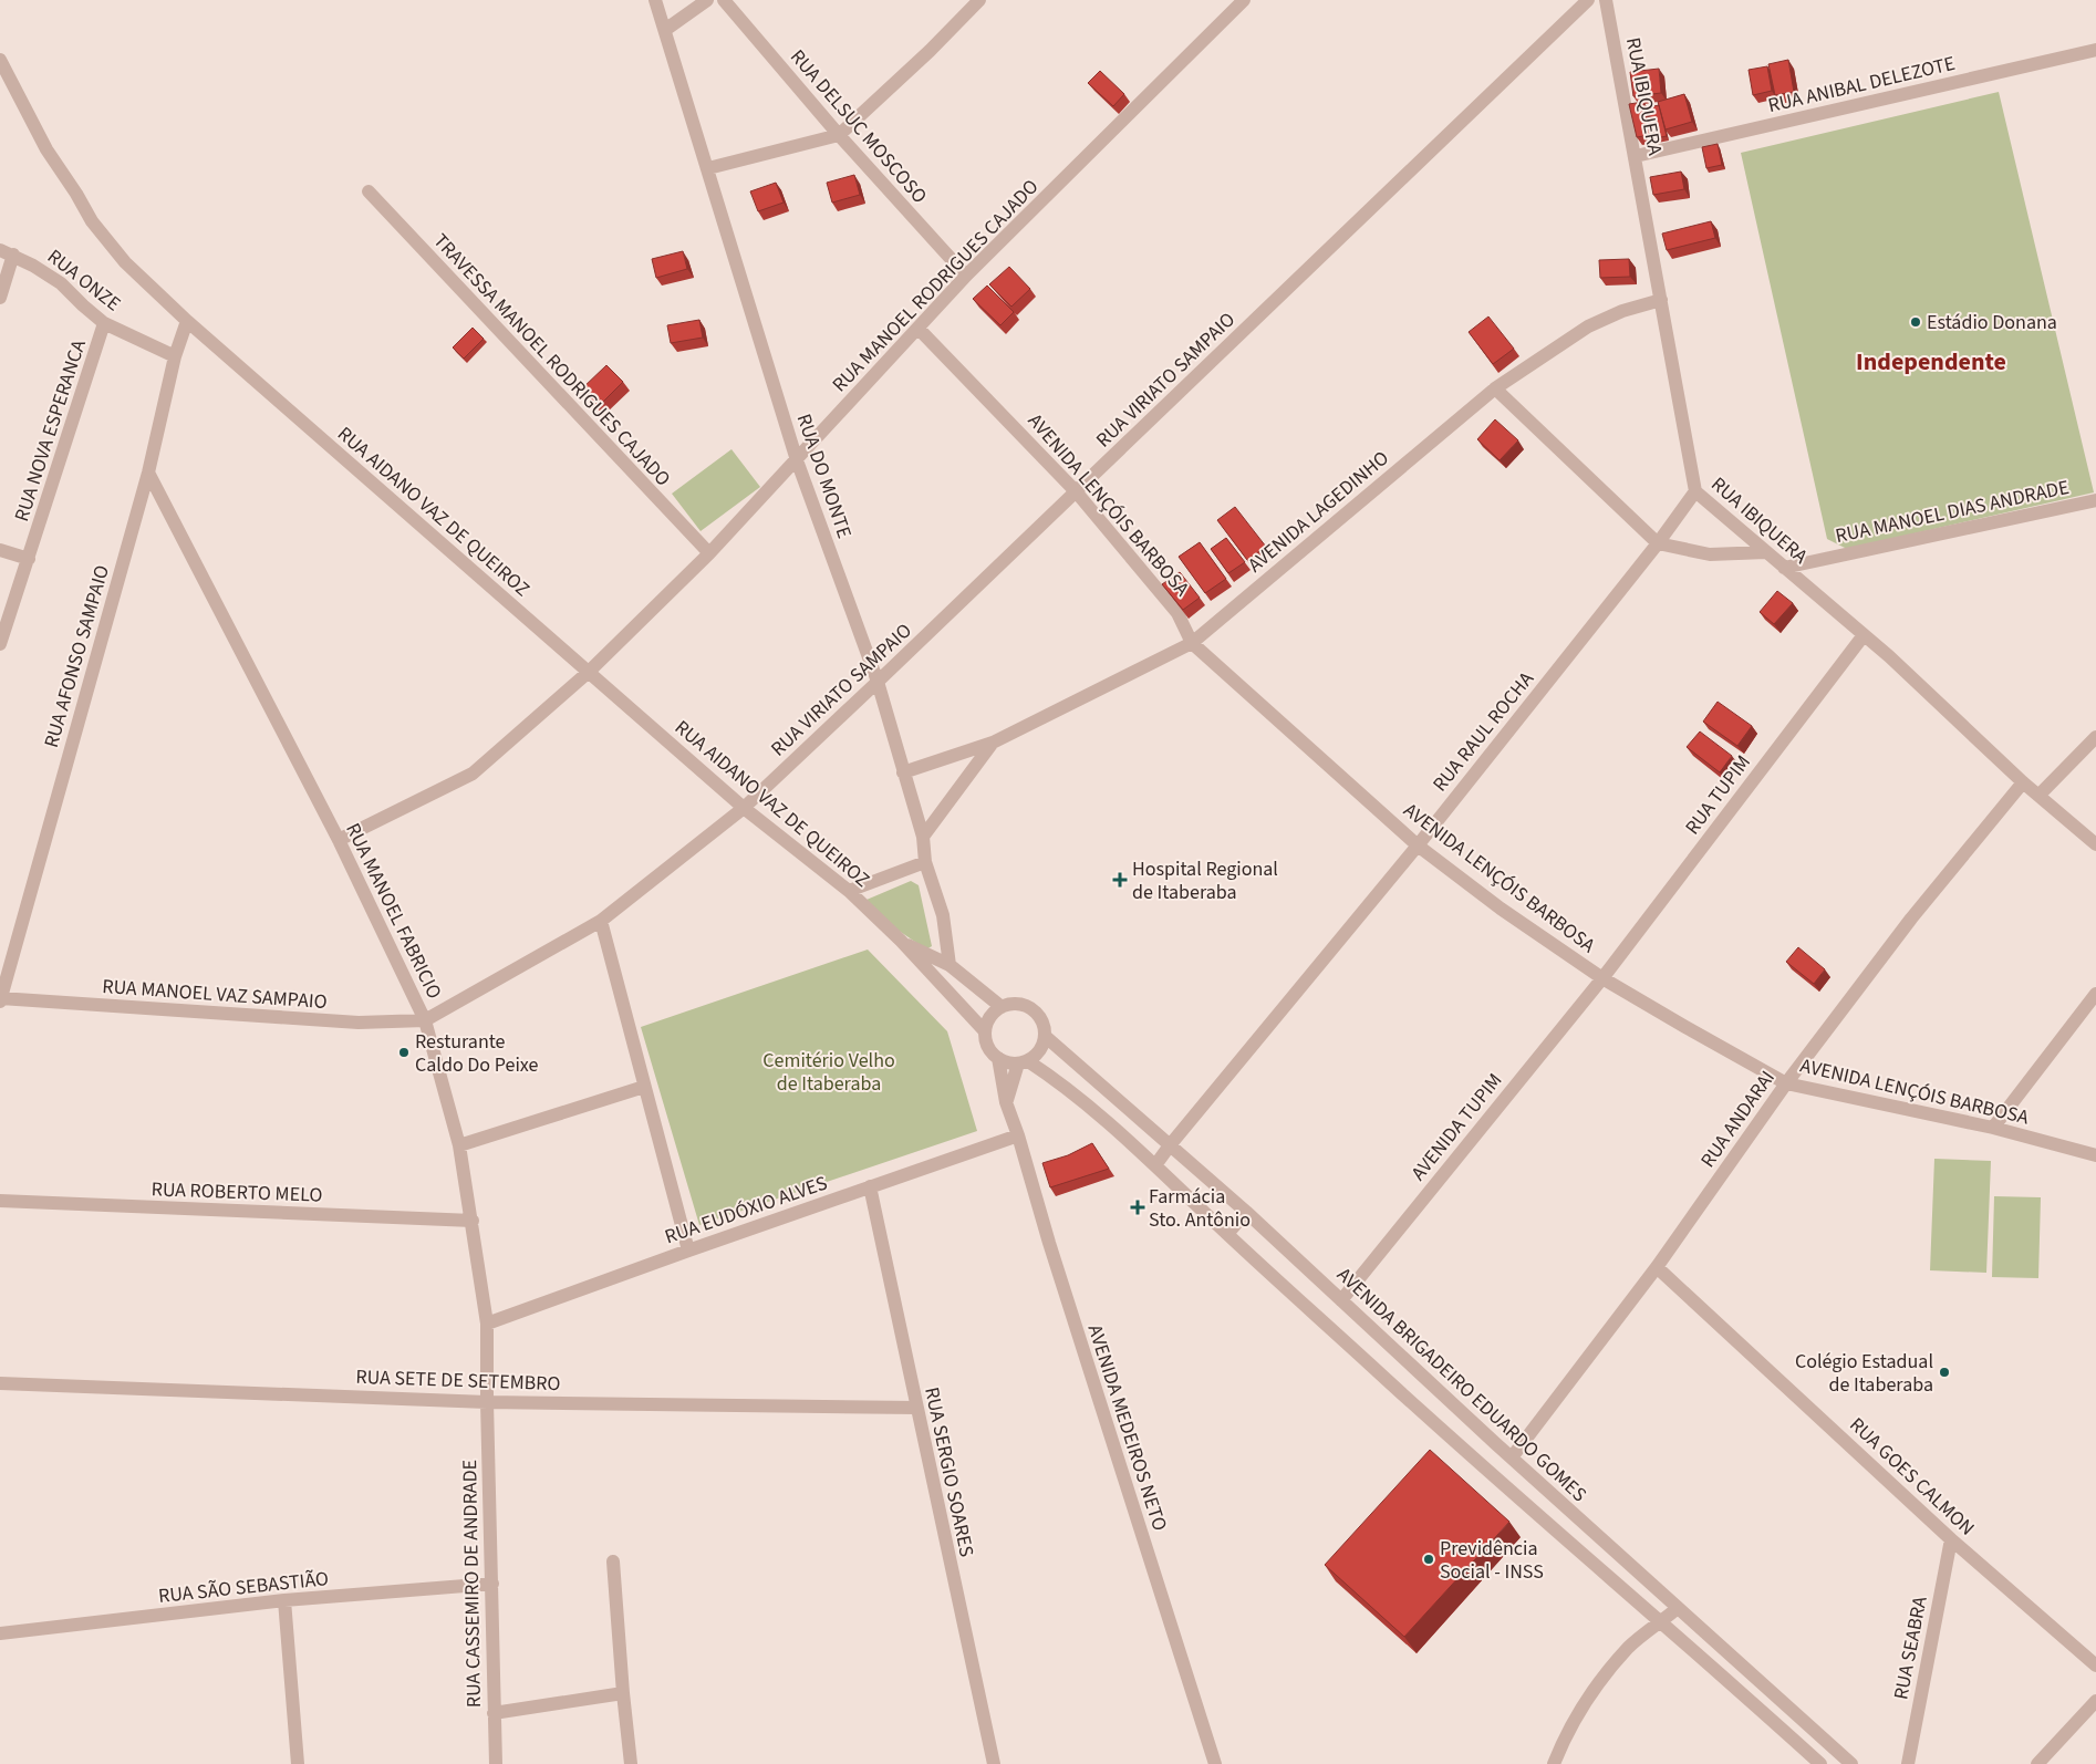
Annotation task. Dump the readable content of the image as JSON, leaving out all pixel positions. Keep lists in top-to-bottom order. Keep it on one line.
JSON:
{"streets":{"street":["RUA ANIBAL DELEZOTE","RUA IBIQUERA","RUA DELSUC MOSCOSO","RUA ONZE","RUA MANOEL RODRIGUES CAJADO","TRAVESSA MANOEL RODRIGUES CAJADO","RUA VIRIATO SAMPAIO","RUA NOVA ESPERANCA","RUA DO MONTE","AVENIDA LENÇÓIS BARBOSA","RUA AIDANO VAZ DE QUEIROZ","AVENIDA LAGEDINHO","RUA MANOEL DIAS ANDRADE","RUA AFONSO SAMPAIO","RUA RAUL ROCHA","RUA TUPIM","RUA MANOEL FABRICIO","RUA MANOEL VAZ SAMPAIO","RUA ANDARAI","AVENIDA TUPIM","RUA ROBERTO MELO","RUA EUDÓXIO ALVES","RUA SETE DE SETEMBRO","AVENIDA BRIGADEIRO EDUARDO GOMES","AVENIDA MEDEIROS NETO","RUA SERGIO SOARES","RUA GOES CALMON","RUA CASSEMIRO DE ANDRADE","RUA SÃO SEBASTIÃO","RUA SEABRA"]},"crossings":[["RUA ANIBAL DELEZOTE","RUA IBIQUERA"],["RUA IBIQUERA","AVENIDA LAGEDINHO"],["RUA IBIQUERA","RUA MANOEL DIAS ANDRADE"],["RUA IBIQUERA","RUA RAUL ROCHA"],["RUA IBIQUERA","RUA TUPIM"],["RUA IBIQUERA","RUA ANDARAI"],["RUA DELSUC MOSCOSO","RUA MANOEL RODRIGUES CAJADO"],["RUA ONZE","RUA NOVA ESPERANCA"],["RUA ONZE","RUA AFONSO SAMPAIO"],["RUA MANOEL RODRIGUES CAJADO","TRAVESSA MANOEL RODRIGUES CAJADO"],["RUA MANOEL RODRIGUES CAJADO","RUA DO MONTE"],["RUA MANOEL RODRIGUES CAJADO","AVENIDA LENÇÓIS BARBOSA"],["RUA MANOEL RODRIGUES CAJADO","RUA AIDANO VAZ DE QUEIROZ"],["RUA MANOEL RODRIGUES CAJADO","RUA MANOEL FABRICIO"],["RUA VIRIATO SAMPAIO","RUA DO MONTE"],["RUA VIRIATO SAMPAIO","AVENIDA LENÇÓIS BARBOSA"],["RUA VIRIATO SAMPAIO","RUA AIDANO VAZ DE QUEIROZ"],["RUA VIRIATO SAMPAIO","RUA MANOEL FABRICIO"],["RUA VIRIATO SAMPAIO","RUA MANOEL VAZ SAMPAIO"],["RUA DO MONTE","RUA AIDANO VAZ DE QUEIROZ"],["RUA DO MONTE","AVENIDA LAGEDINHO"],["AVENIDA LENÇÓIS BARBOSA","AVENIDA LAGEDINHO"],["AVENIDA LENÇÓIS BARBOSA","RUA RAUL ROCHA"],["AVENIDA LENÇÓIS BARBOSA","RUA TUPIM"],["AVENIDA LENÇÓIS BARBOSA","RUA ANDARAI"],["AVENIDA LENÇÓIS BARBOSA","AVENIDA TUPIM"],["RUA AIDANO VAZ DE QUEIROZ","RUA AFONSO SAMPAIO"],["RUA AIDANO VAZ DE QUEIROZ","AVENIDA BRIGADEIRO EDUARDO GOMES"],["RUA AIDANO VAZ DE QUEIROZ","AVENIDA MEDEIROS NETO"],["RUA AFONSO SAMPAIO","RUA MANOEL FABRICIO"],["RUA AFONSO SAMPAIO","RUA MANOEL VAZ SAMPAIO"],["RUA RAUL ROCHA","AVENIDA BRIGADEIRO EDUARDO GOMES"],["RUA TUPIM","AVENIDA TUPIM"],["RUA MANOEL FABRICIO","RUA MANOEL VAZ SAMPAIO"],["RUA MANOEL FABRICIO","RUA ROBERTO MELO"],["RUA MANOEL FABRICIO","RUA EUDÓXIO ALVES"],["RUA MANOEL FABRICIO","RUA SETE DE SETEMBRO"],["RUA MANOEL FABRICIO","RUA CASSEMIRO DE ANDRADE"],["RUA ANDARAI","AVENIDA BRIGADEIRO EDUARDO GOMES"],["RUA ANDARAI","RUA GOES CALMON"],["AVENIDA TUPIM","AVENIDA BRIGADEIRO EDUARDO GOMES"],["RUA EUDÓXIO ALVES","AVENIDA MEDEIROS NETO"],["RUA EUDÓXIO ALVES","RUA SERGIO SOARES"],["RUA SETE DE SETEMBRO","RUA SERGIO SOARES"],["RUA SETE DE SETEMBRO","RUA CASSEMIRO DE ANDRADE"],["AVENIDA BRIGADEIRO EDUARDO GOMES","AVENIDA MEDEIROS NETO"],["RUA GOES CALMON","RUA SEABRA"],["RUA CASSEMIRO DE ANDRADE","RUA SÃO SEBASTIÃO"]],"districts":["Independente"],"parks":["Cemitério Velho de Itaberaba"],"places":{"other":["Estádio Donana","Resturante Caldo Do Peixe","Colégio Estadual de Itaberaba","Previdência Social - INSS"],"health":["Hospital Regional de Itaberaba","Farmácia Sto. Antônio"]}}
